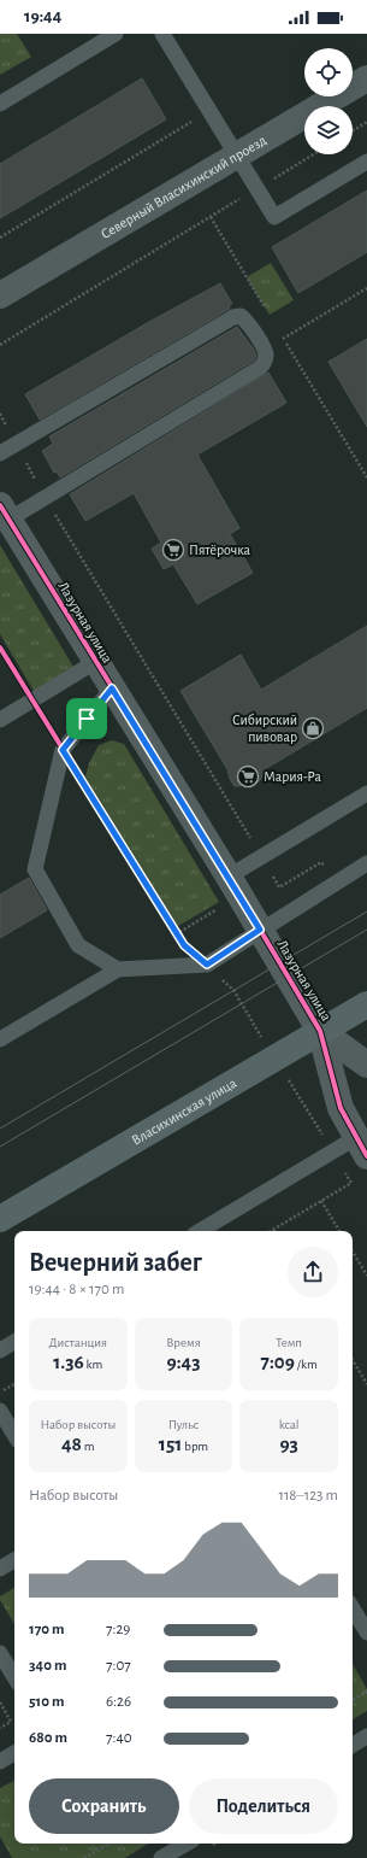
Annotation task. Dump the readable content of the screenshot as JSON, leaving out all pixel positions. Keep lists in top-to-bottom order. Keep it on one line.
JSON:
{"streets":{"highway":["Власихинская улица"],"street":["Северный Власихинский проезд","Лазурная улица"]},"crossings":[["Лазурная улица","Власихинская улица"]],"places":{"supermarket":["Пятёрочка","Мария-Ра"],"shop":["Сибирский пивовар"]},"page":{"status":"19:44","heading":["Вечерний забег","19:44 · 8 × 170 m"],"stats":[["Дистанция","1.36 km"],["Время","9:43"],["Темп","7:09 /km"],["Набор высоты","48 m"],["Пульс","151 bpm"],["kcal","93"]],"chart":["Набор высоты","118–123 m"],"list":[{"name":"170 m","note":"7:29"},{"name":"340 m","note":"7:07"},{"name":"510 m","note":"6:26"},{"name":"680 m","note":"7:40"}],"buttons":["Сохранить","Поделиться"]}}
